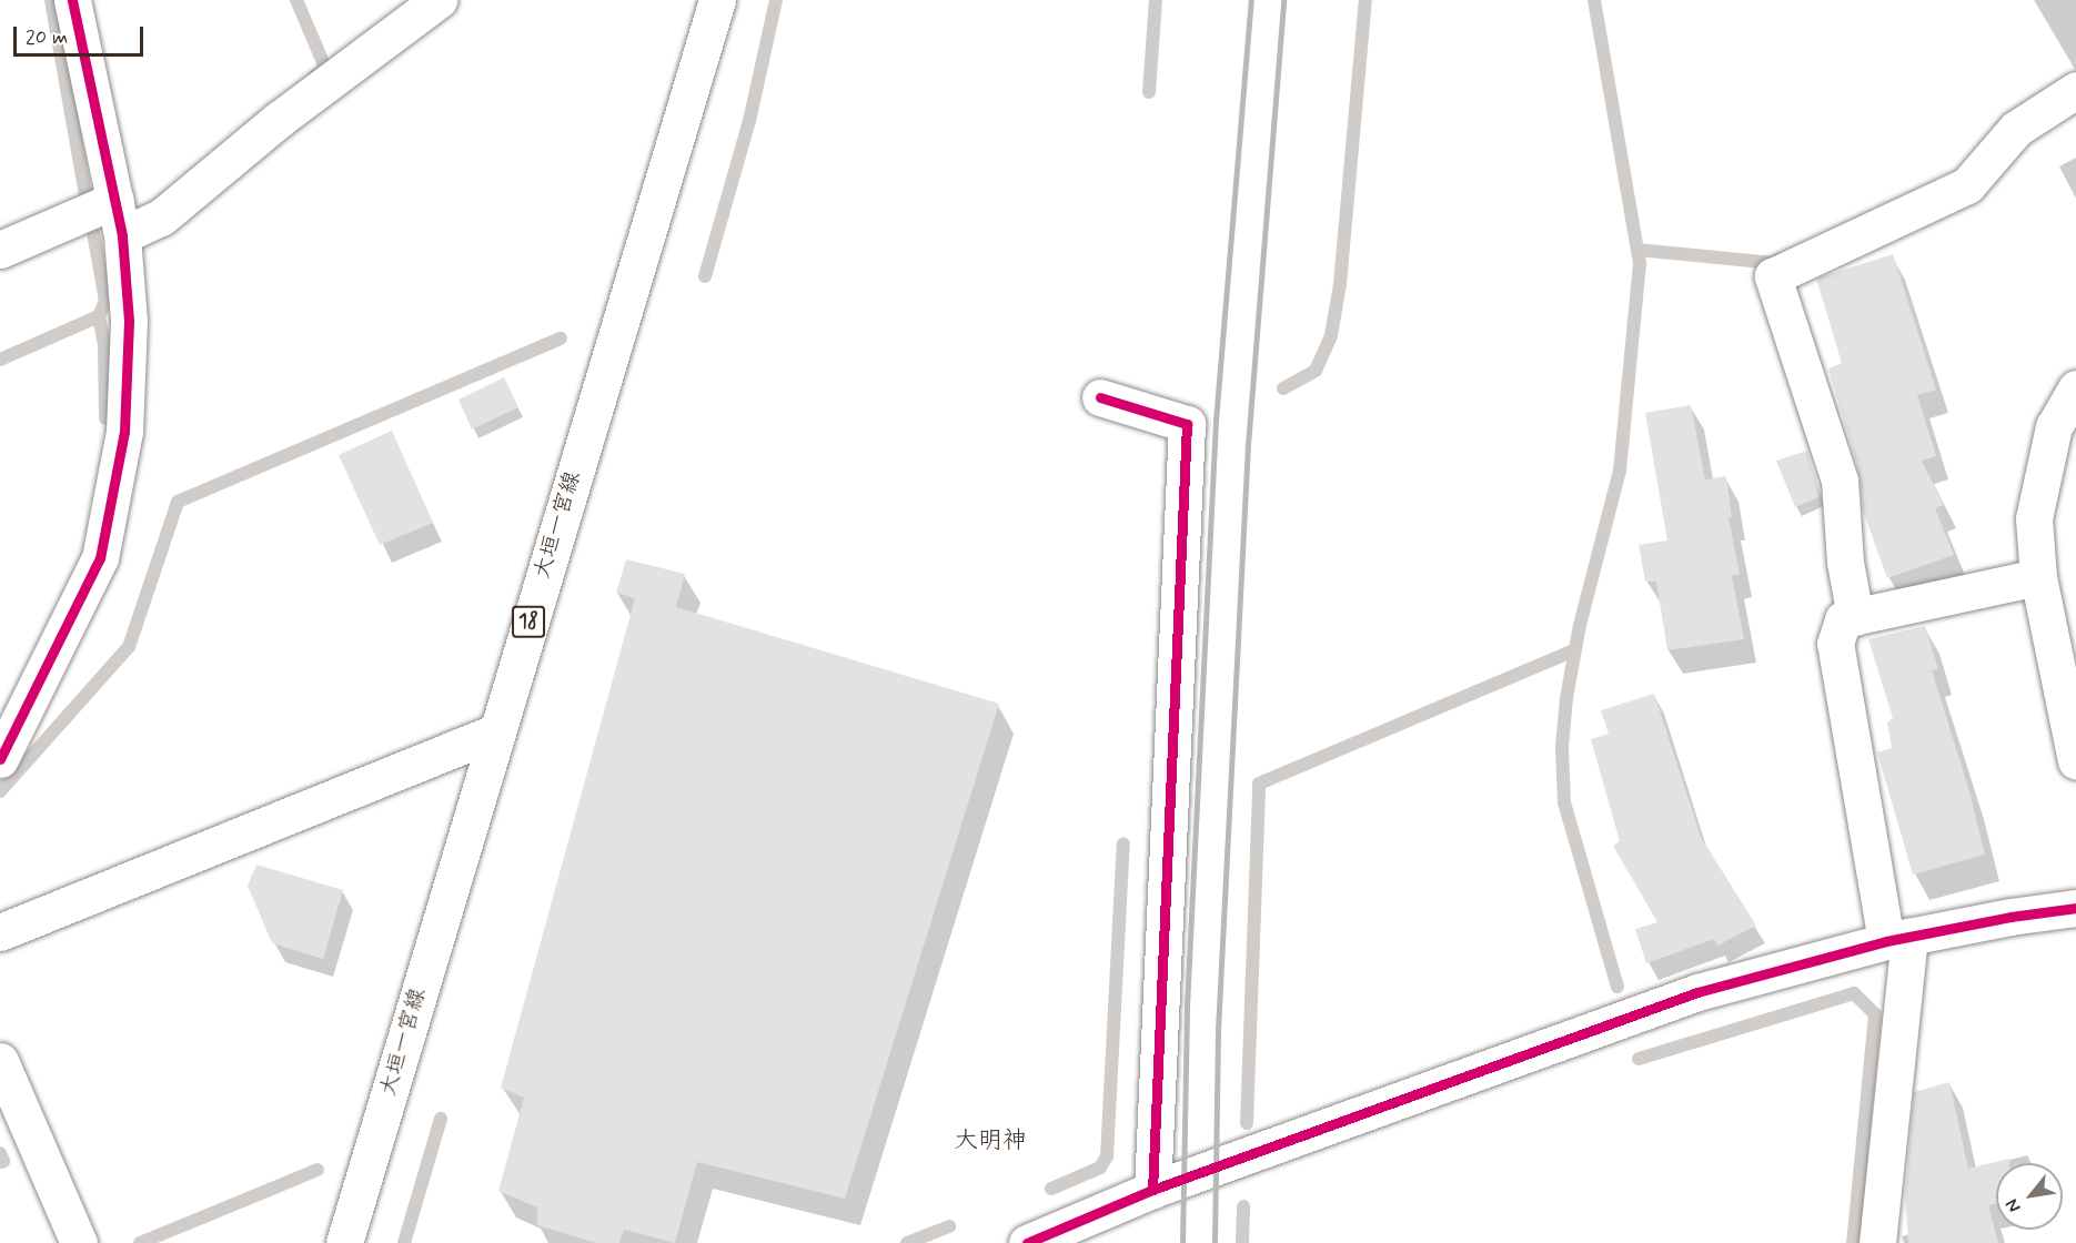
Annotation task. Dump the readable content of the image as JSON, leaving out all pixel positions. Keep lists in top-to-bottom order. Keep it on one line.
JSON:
{"streets":{"street":["大垣一宮線","18"]},"districts":["大明神"],"scale_bar":"20 m","north":"bottom left"}
